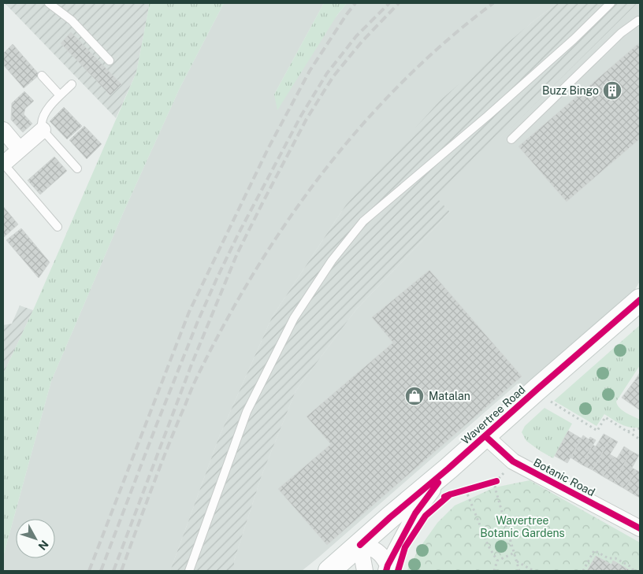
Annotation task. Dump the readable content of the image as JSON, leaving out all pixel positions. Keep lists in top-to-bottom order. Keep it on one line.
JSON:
{"streets":{"main road":["Wavertree Road"],"street":["Botanic Road"]},"crossings":[["Wavertree Road","Botanic Road"]],"parks":["Wavertree Botanic Gardens"],"places":{"building":["Buzz Bingo"],"shop":["Matalan"]},"north":"bottom right"}
